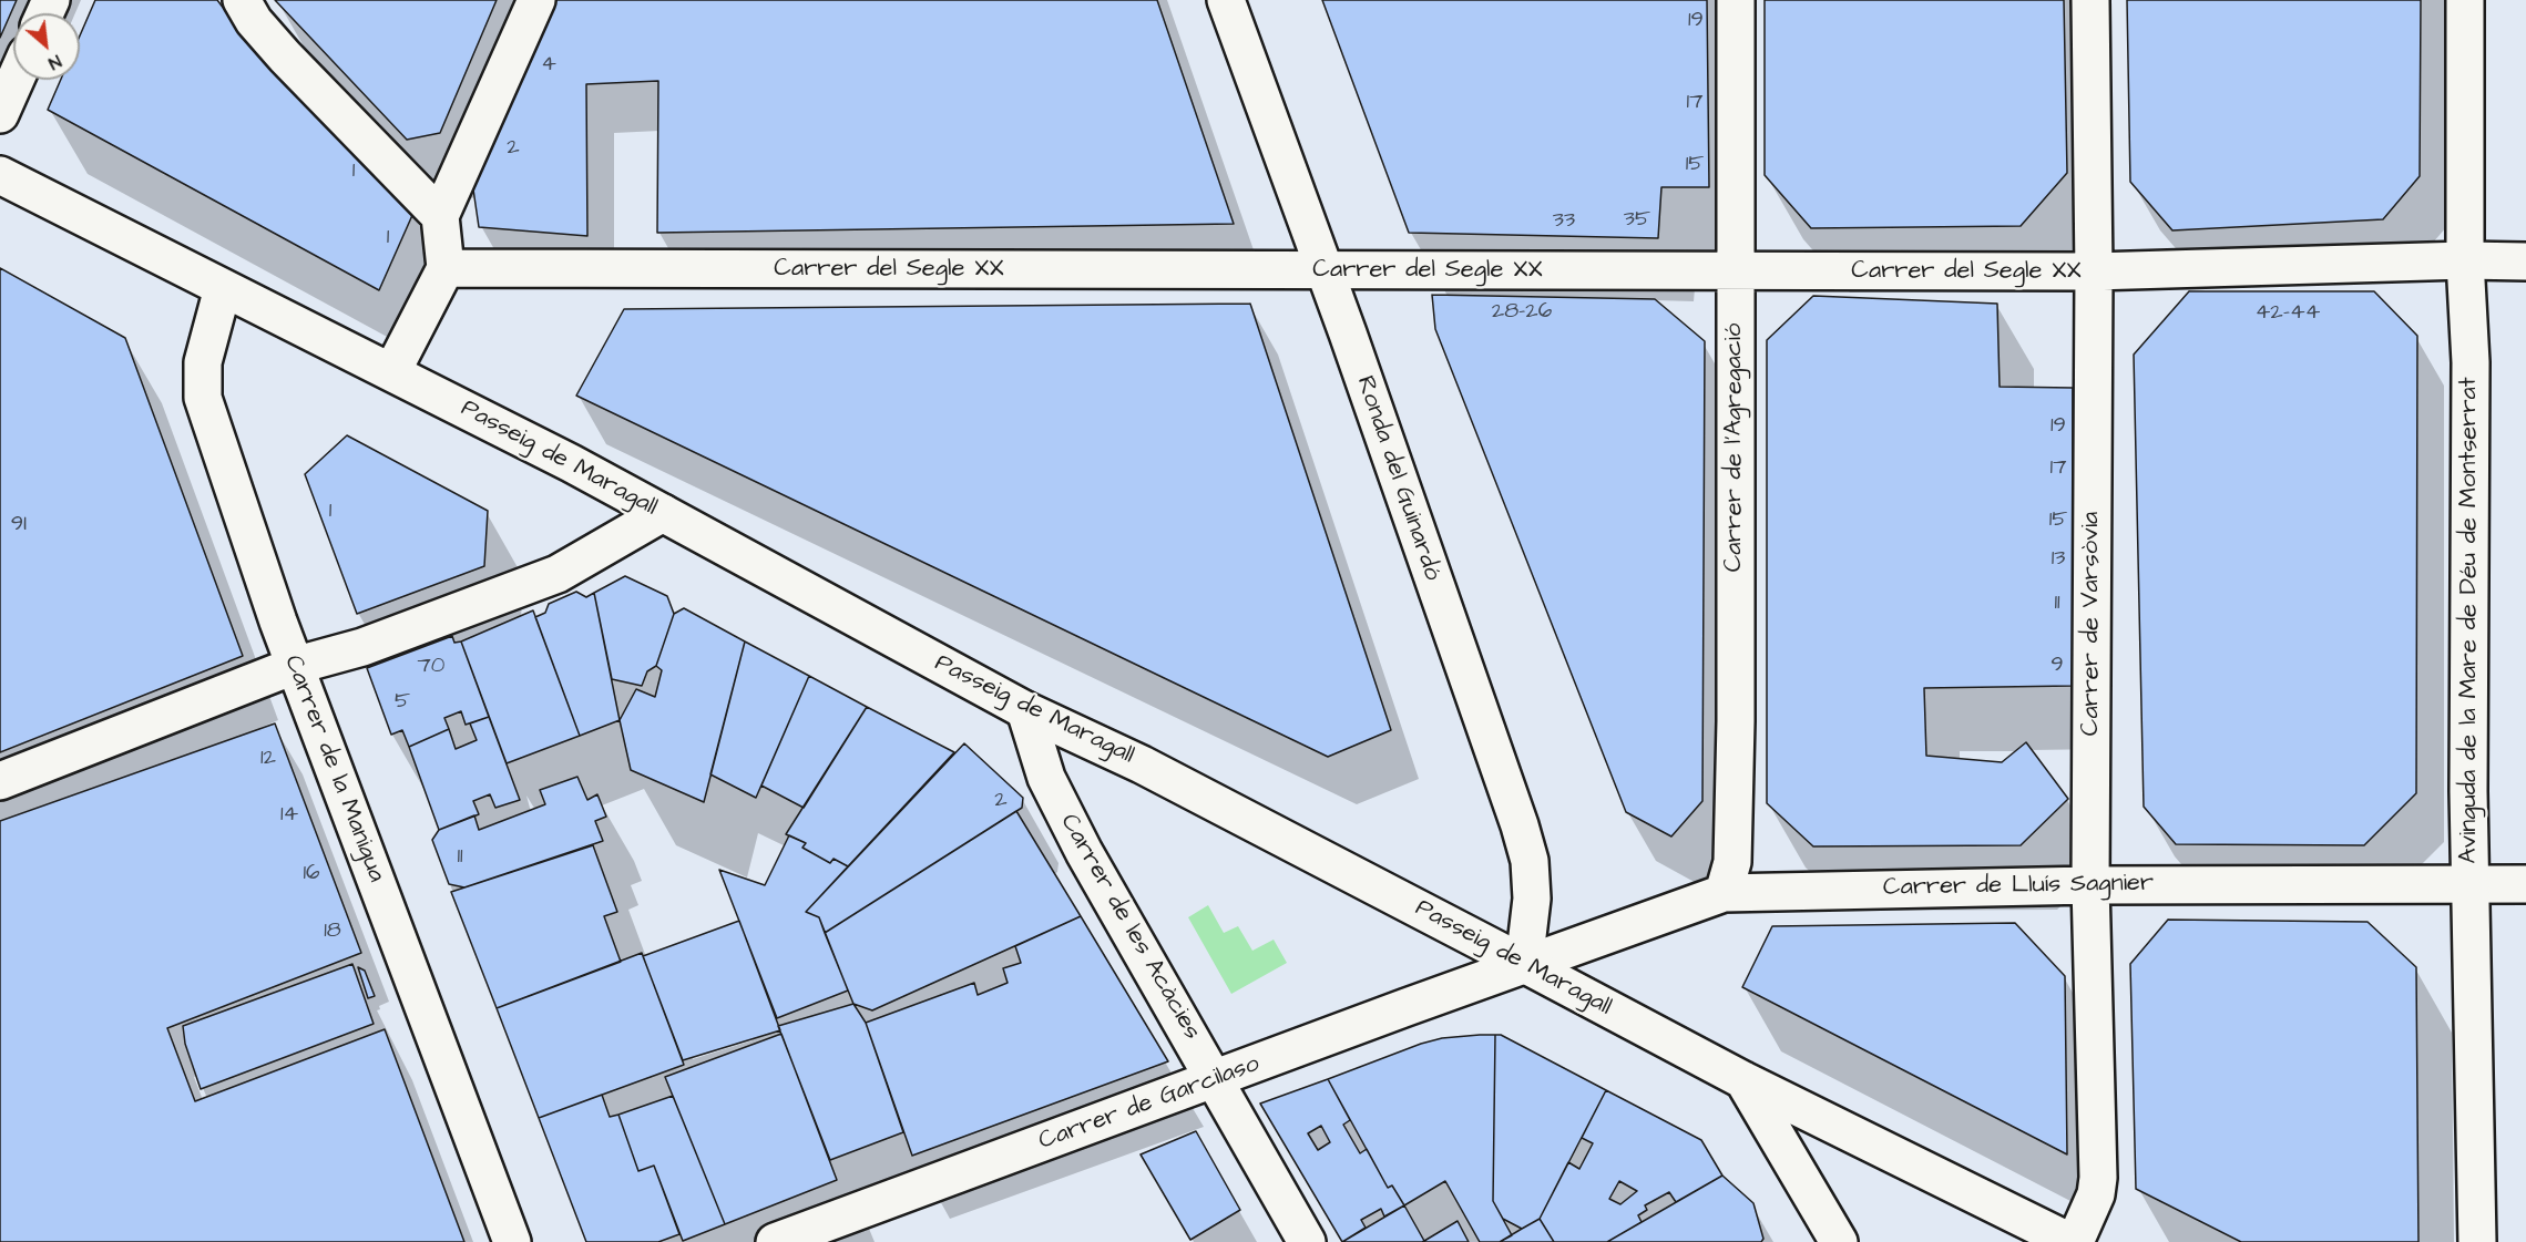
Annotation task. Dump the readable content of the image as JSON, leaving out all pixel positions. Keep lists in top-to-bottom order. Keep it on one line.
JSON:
{"streets":{"street":["Carrer del Segle XX","Carrer de l'Agregació","Passeig de Maragall","Ronda del Guinardó","Avinguda de la Mare de Déu de Montserrat","Carrer de Varsòvia","Carrer de la Manigua","Carrer de Lluís Sagnier","Carrer de les Acàcies","Carrer de Garcilaso"]},"crossings":[["Carrer del Segle XX","Carrer de l'Agregació"],["Carrer del Segle XX","Ronda del Guinardó"],["Carrer del Segle XX","Avinguda de la Mare de Déu de Montserrat"],["Carrer del Segle XX","Carrer de Varsòvia"],["Carrer de l'Agregació","Carrer de Lluís Sagnier"],["Passeig de Maragall","Ronda del Guinardó"],["Passeig de Maragall","Carrer de Varsòvia"],["Passeig de Maragall","Carrer de la Manigua"],["Passeig de Maragall","Carrer de Lluís Sagnier"],["Passeig de Maragall","Carrer de les Acàcies"],["Passeig de Maragall","Carrer de Garcilaso"],["Ronda del Guinardó","Carrer de Lluís Sagnier"],["Ronda del Guinardó","Carrer de Garcilaso"],["Avinguda de la Mare de Déu de Montserrat","Carrer de Lluís Sagnier"],["Carrer de Varsòvia","Carrer de Lluís Sagnier"],["Carrer de Lluís Sagnier","Carrer de Garcilaso"],["Carrer de les Acàcies","Carrer de Garcilaso"]],"house_numbers":["19","4","17","2","15","1","35","33","1","28-26","42-44","19","17","1","15","9I","13","11","9","70","5","12","2","14","11","16","18"],"north":"bottom right"}
